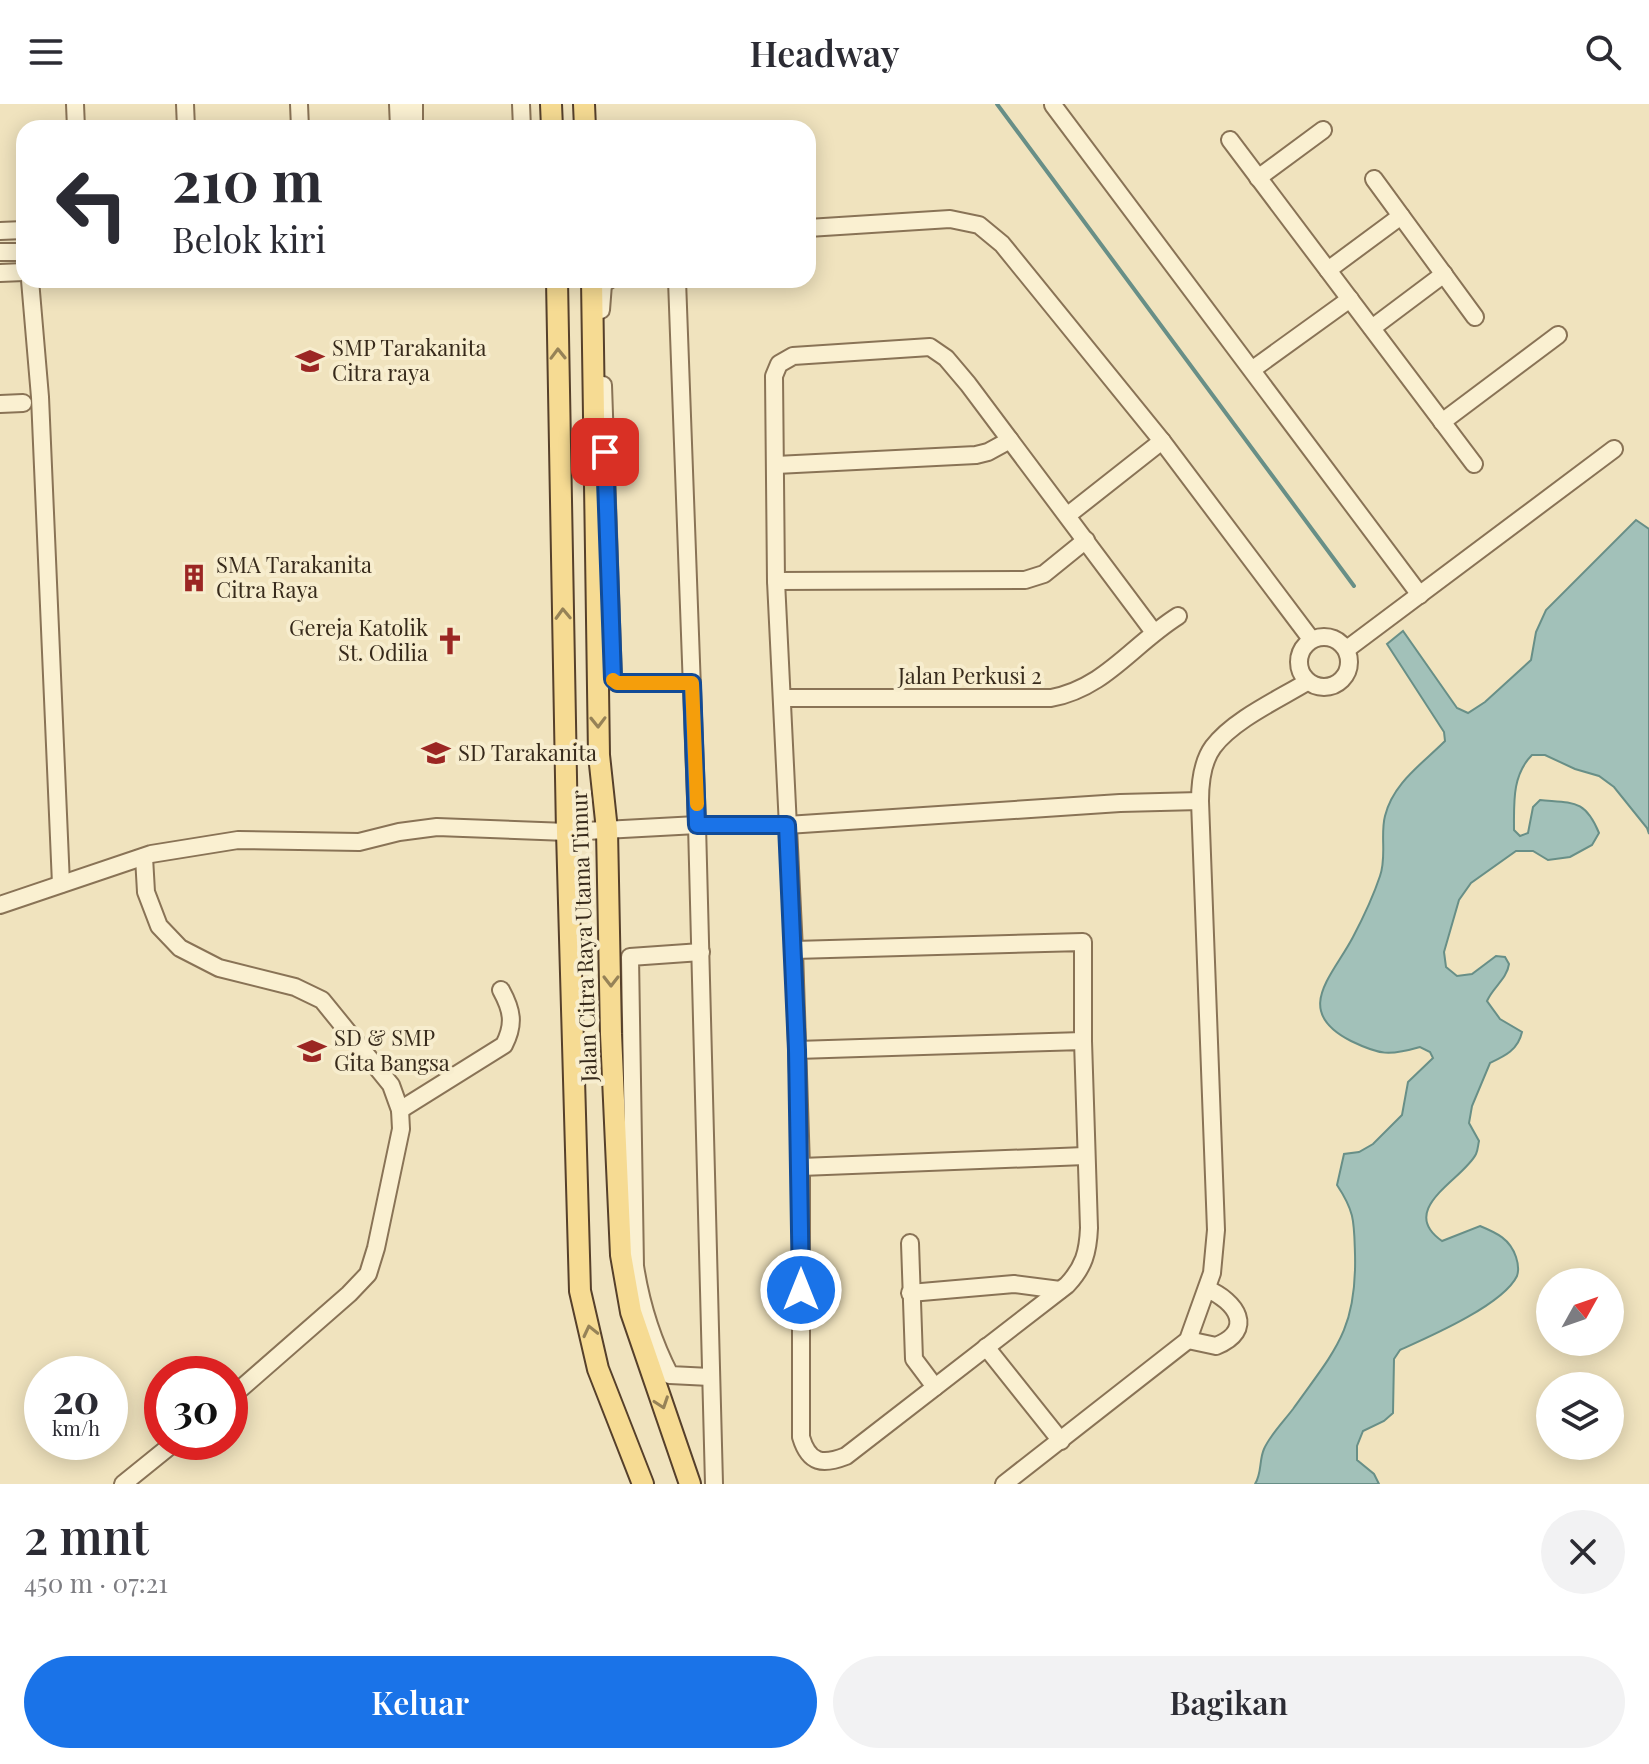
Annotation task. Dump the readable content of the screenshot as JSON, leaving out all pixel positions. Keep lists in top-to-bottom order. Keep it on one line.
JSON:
{"streets":{"main road":["Jalan Citra Raya Utama Timur"],"street":["Jalan Perkusi 2"]},"places":{"school or university":["SMP Tarakanita Citra raya","SD Tarakanita","SD & SMP Gita Bangsa"],"building":["SMA Tarakanita Citra Raya"],"church":["Gereja Katolik St. Odilia"]},"north":"top right","page":{"header":"Headway","turn":["210 m","Belok kiri"],"speed":"20 km/h","limit":"30","heading":["2 mnt","450 m · 07:21"],"buttons":["Keluar","Bagikan"]}}
